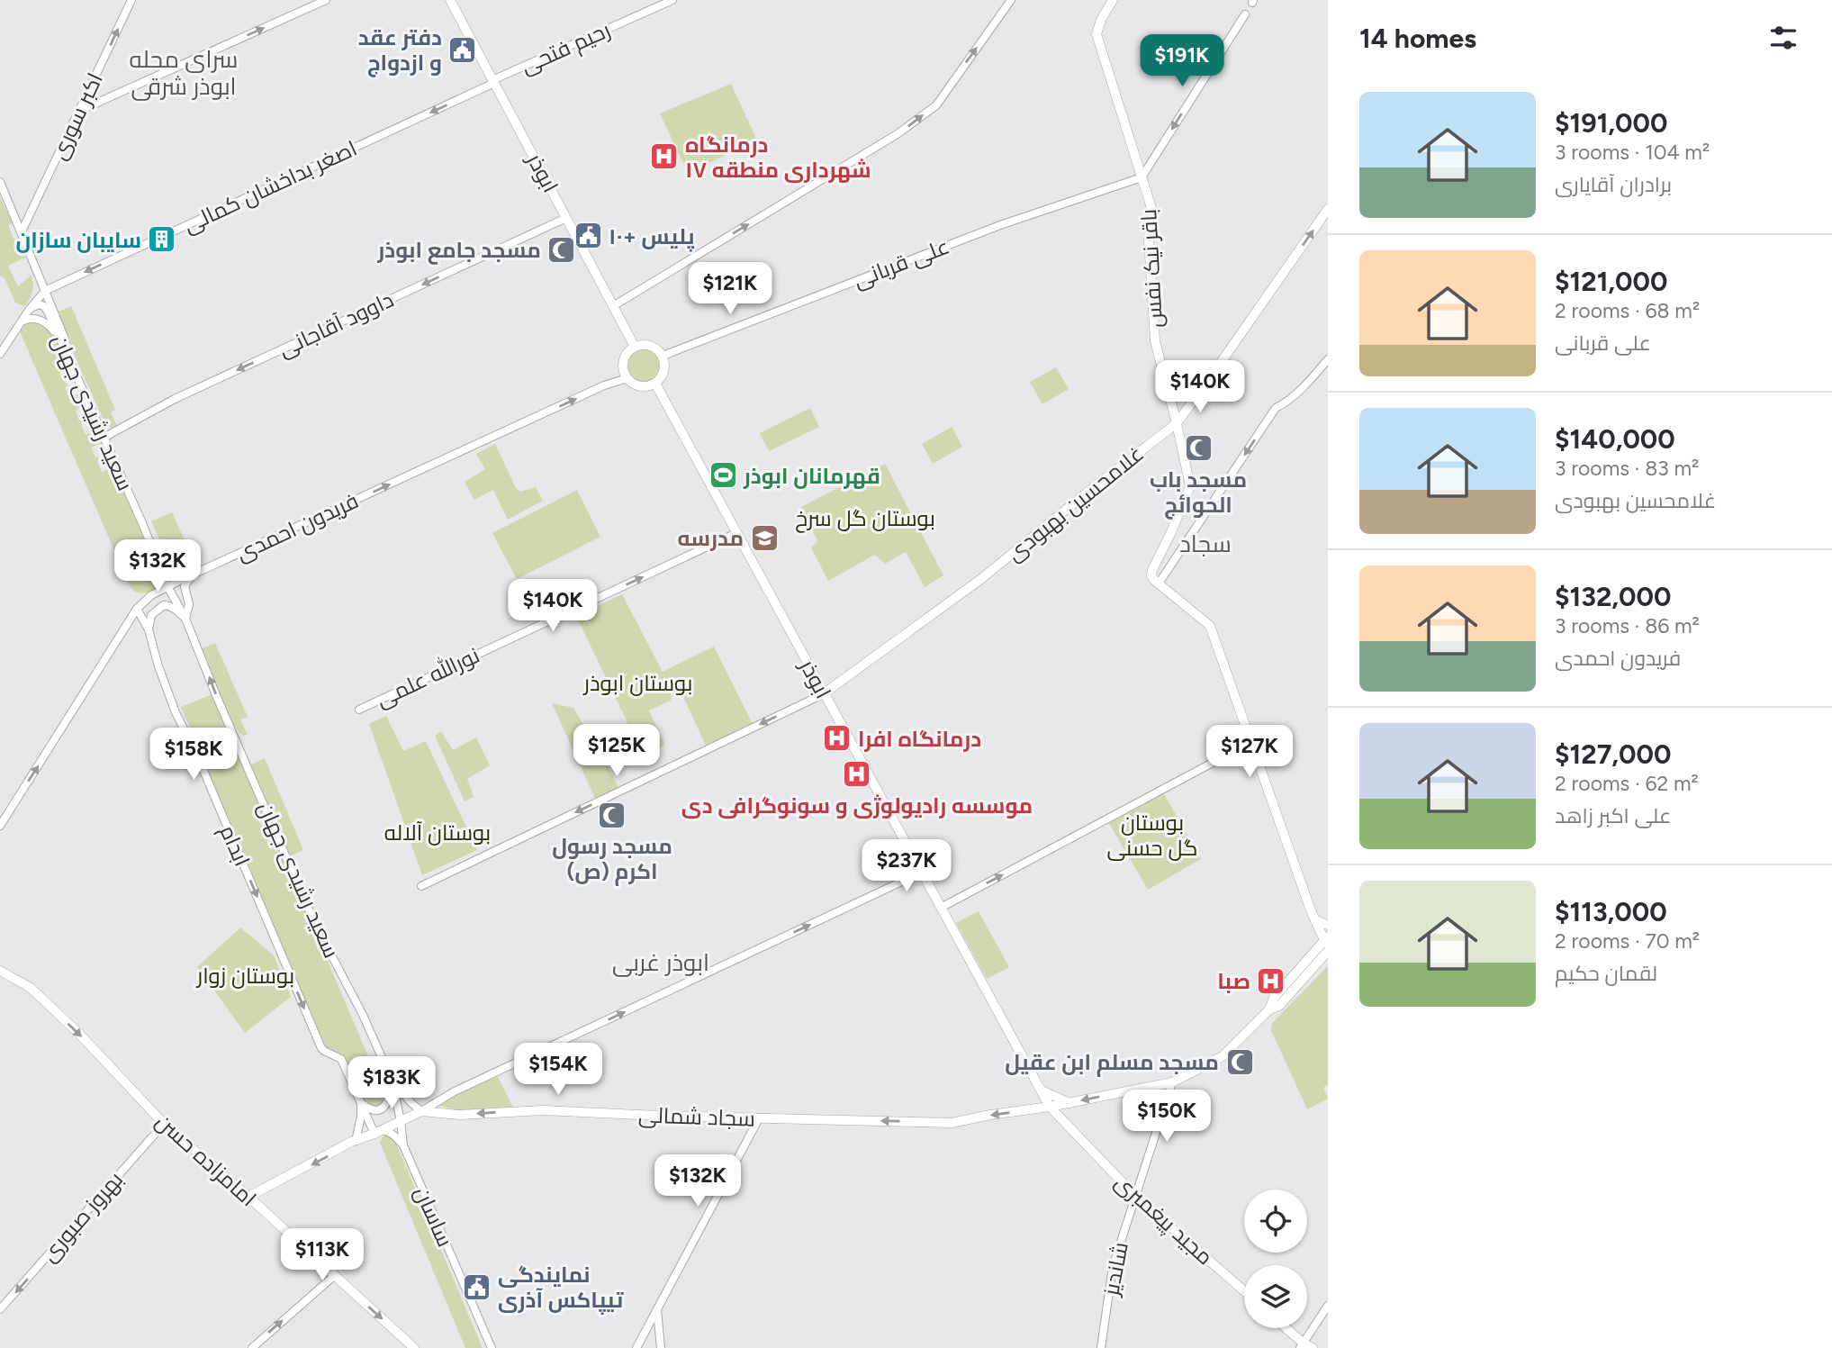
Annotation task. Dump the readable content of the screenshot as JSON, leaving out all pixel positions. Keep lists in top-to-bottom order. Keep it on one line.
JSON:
{"streets":{"main road":["ابوذر","باقر نیک نفس","غلامحسین بهبودی","سجاد شمالی","امامزاده حسن","مجید پیغمبری"],"street":["رحیم فتحی","اکبر سوری","اصغر بداخشان کمالی","علی قربانی","داوود آقاجانی","سعید رشیدی جهان","فریدون احمدی","نورالله علمی","ابدام","بهروز صبوری","ساسان","شاندیز"]},"crossings":[["رحیم فتحی","ابوذر"],["رحیم فتحی","اصغر بداخشان کمالی"],["اکبر سوری","سعید رشیدی جهان"],["ابوذر","اصغر بداخشان کمالی"],["ابوذر","علی قربانی"],["ابوذر","داوود آقاجانی"],["ابوذر","غلامحسین بهبودی"],["ابوذر","فریدون احمدی"],["ابوذر","نورالله علمی"],["ابوذر","سجاد شمالی"],["ابوذر","مجید پیغمبری"],["اصغر بداخشان کمالی","سعید رشیدی جهان"],["علی قربانی","باقر نیک نفس"],["علی قربانی","فریدون احمدی"],["باقر نیک نفس","غلامحسین بهبودی"],["داوود آقاجانی","سعید رشیدی جهان"],["سعید رشیدی جهان","فریدون احمدی"],["سعید رشیدی جهان","سجاد شمالی"],["سعید رشیدی جهان","ساسان"],["فریدون احمدی","ابدام"],["سجاد شمالی","مجید پیغمبری"],["سجاد شمالی","شاندیز"],["امامزاده حسن","بهروز صبوری"],["مجید پیغمبری","شاندیز"]],"one_way":["اکبر سوری","اصغر بداخشان کمالی","داوود آقاجانی","سعید رشیدی جهان","غلامحسین بهبودی","فریدون احمدی","نورالله علمی","ابدام","سجاد شمالی","امامزاده حسن","بهروز صبوری"],"districts":["سرای محله ابوذر شرقی","سجاد","ابوذر غربی"],"parks":["بوستان گل سرخ","بوستان ابوذر","بوستان گل حسنی","بوستان آلاله","بوستان زوار"],"places":{"public building":["دفتر عقد و ازدواج","پلیس +۱۰","نمایندگی تیپاکس آذری"],"hospital":["درمانگاه شهرداری منطقه ۱۷","درمانگاه افرا","موسسه رادیولوژی و سونوگرافی دی","صبا"],"building":["سایبان سازان"],"mosque":["مسجد جامع ابوذر","مسجد باب الحوائج","مسجد رسول اکرم (ص)","مسجد مسلم ابن عقیل"],"sports":["قهرمانان ابوذر"],"school or university":["مدرسه"]},"page":{"heading":"14 homes","price":["$191K","$121K","$140K","$132K","$140K","$125K","$127K","$158K","$237K","$154K","$183K","$150K","$132K","$113K"],"list":[{"name":"$191,000","note":"3 rooms · 104 m² · برادران آقایاری"},{"name":"$121,000","note":"2 rooms · 68 m² · علی قربانی"},{"name":"$140,000","note":"3 rooms · 83 m² · غلامحسین بهبودی"},{"name":"$132,000","note":"3 rooms · 86 m² · فریدون احمدی"},{"name":"$127,000","note":"2 rooms · 62 m² · علی اکبر زاهد"},{"name":"$113,000","note":"2 rooms · 70 m² · لقمان حکیم"}]}}
